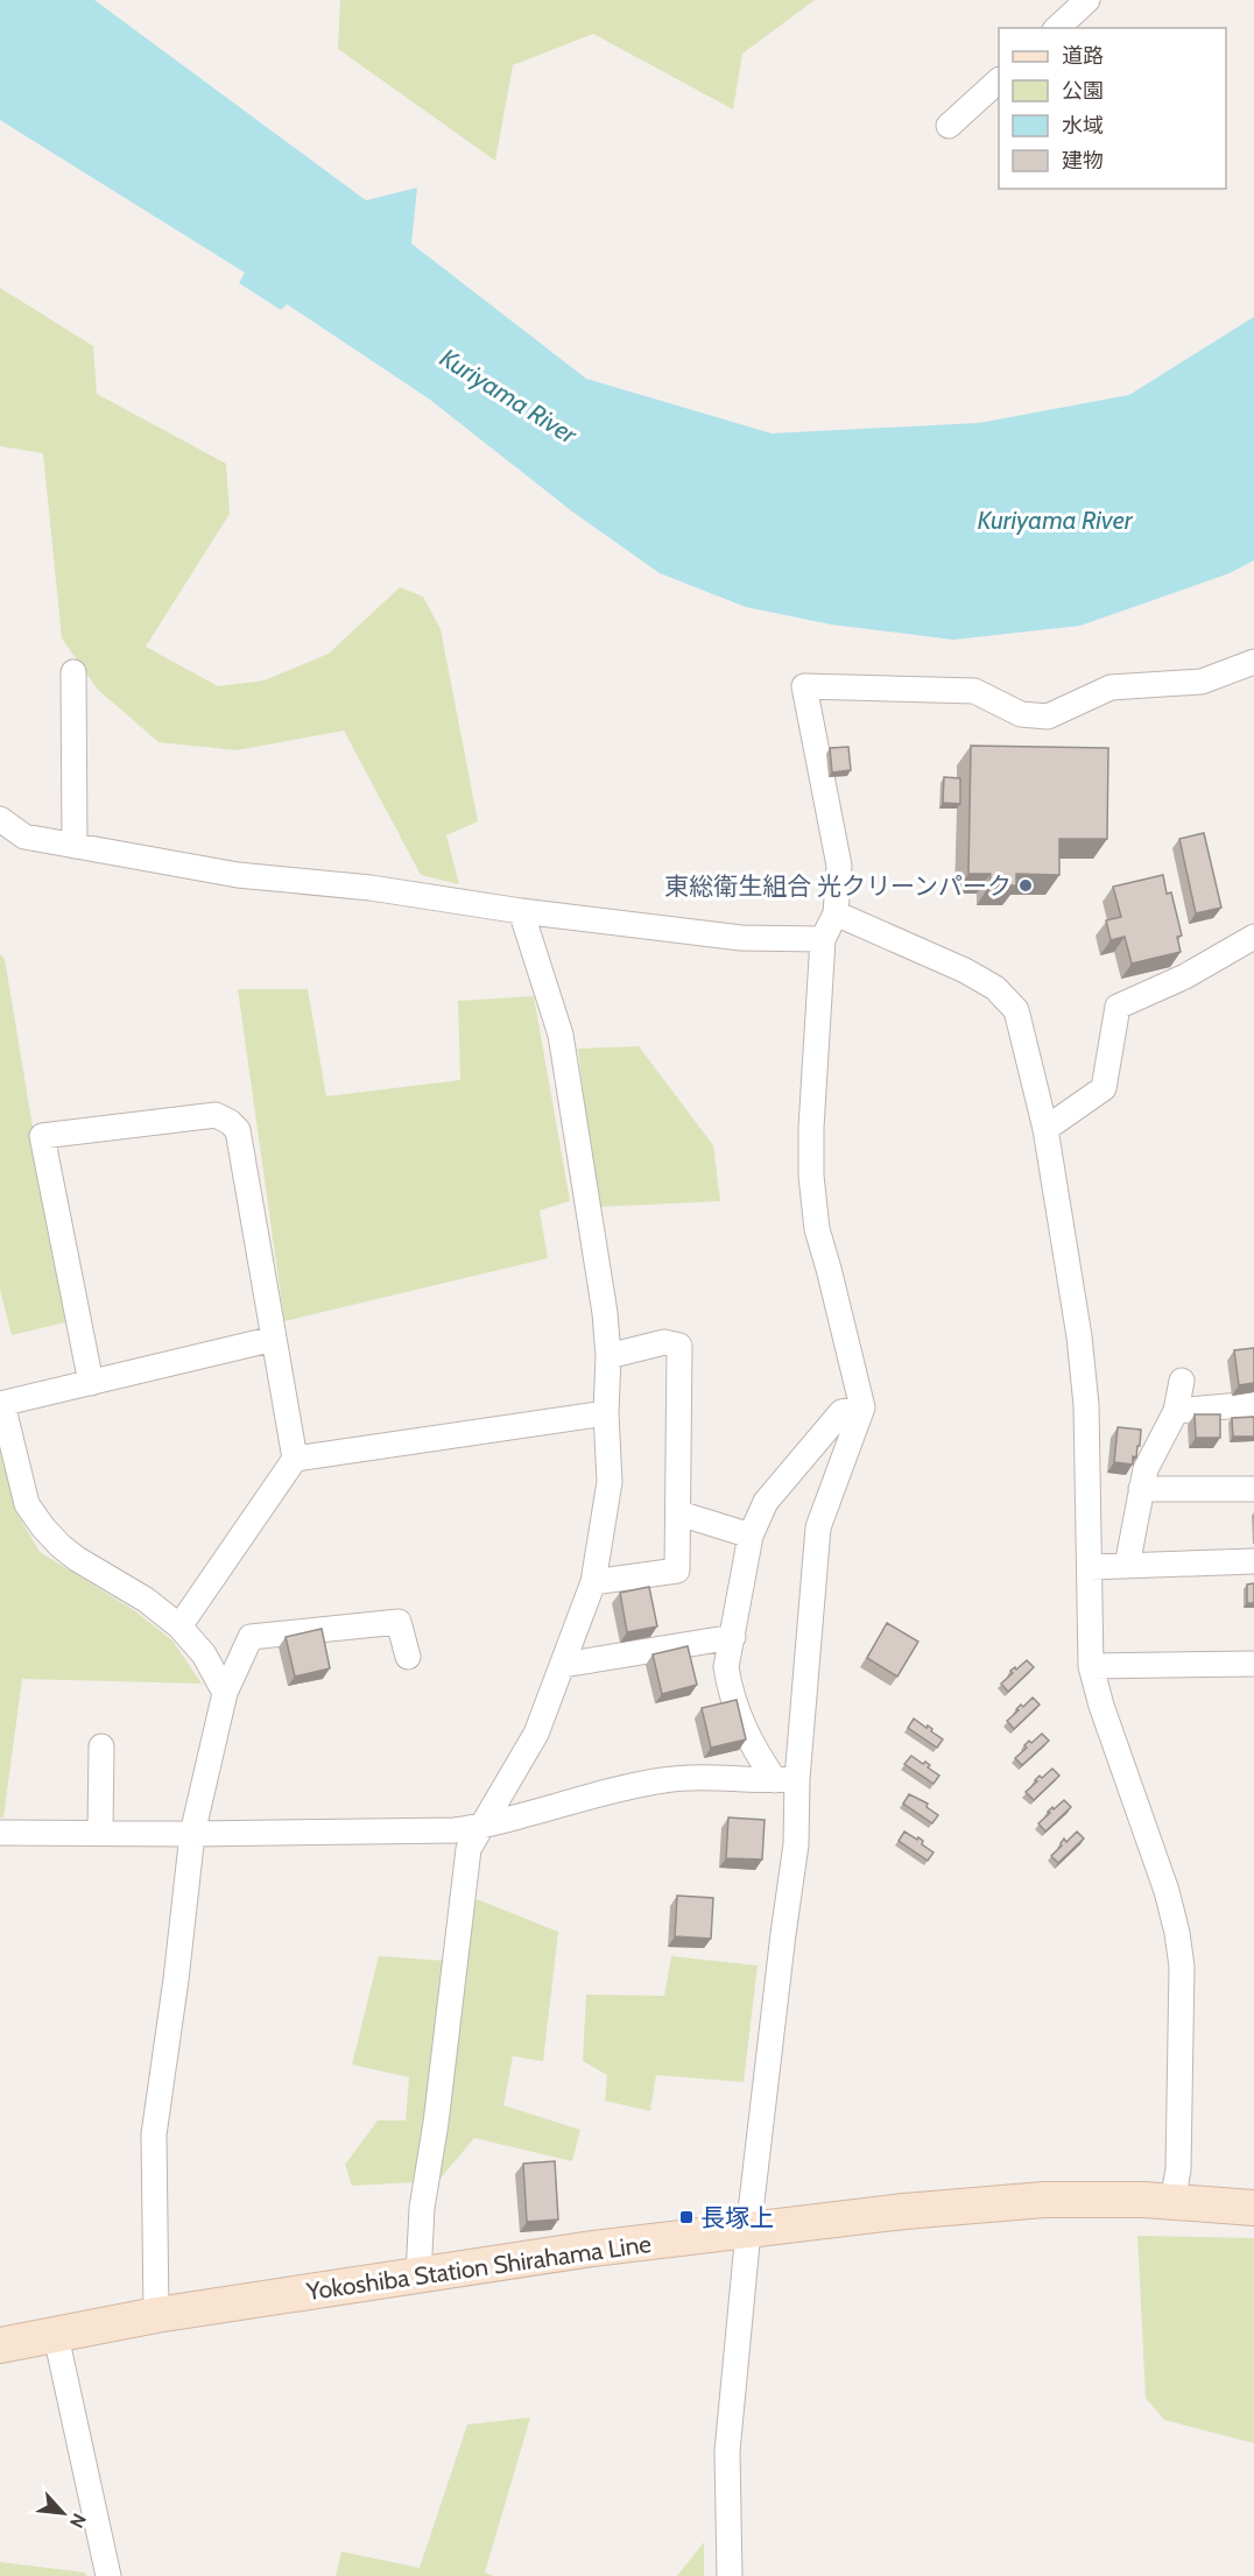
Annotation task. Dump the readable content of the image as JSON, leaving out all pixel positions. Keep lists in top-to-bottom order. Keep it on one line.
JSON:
{"streets":{"main road":["Yokoshiba Station Shirahama Line"]},"water":["Kuriyama River"],"places":{"other":["東総衛生組合 光クリーンパーク"],"transit":["長塚上"]},"legend":["道路","公園","水域","建物"],"north":"bottom right"}
